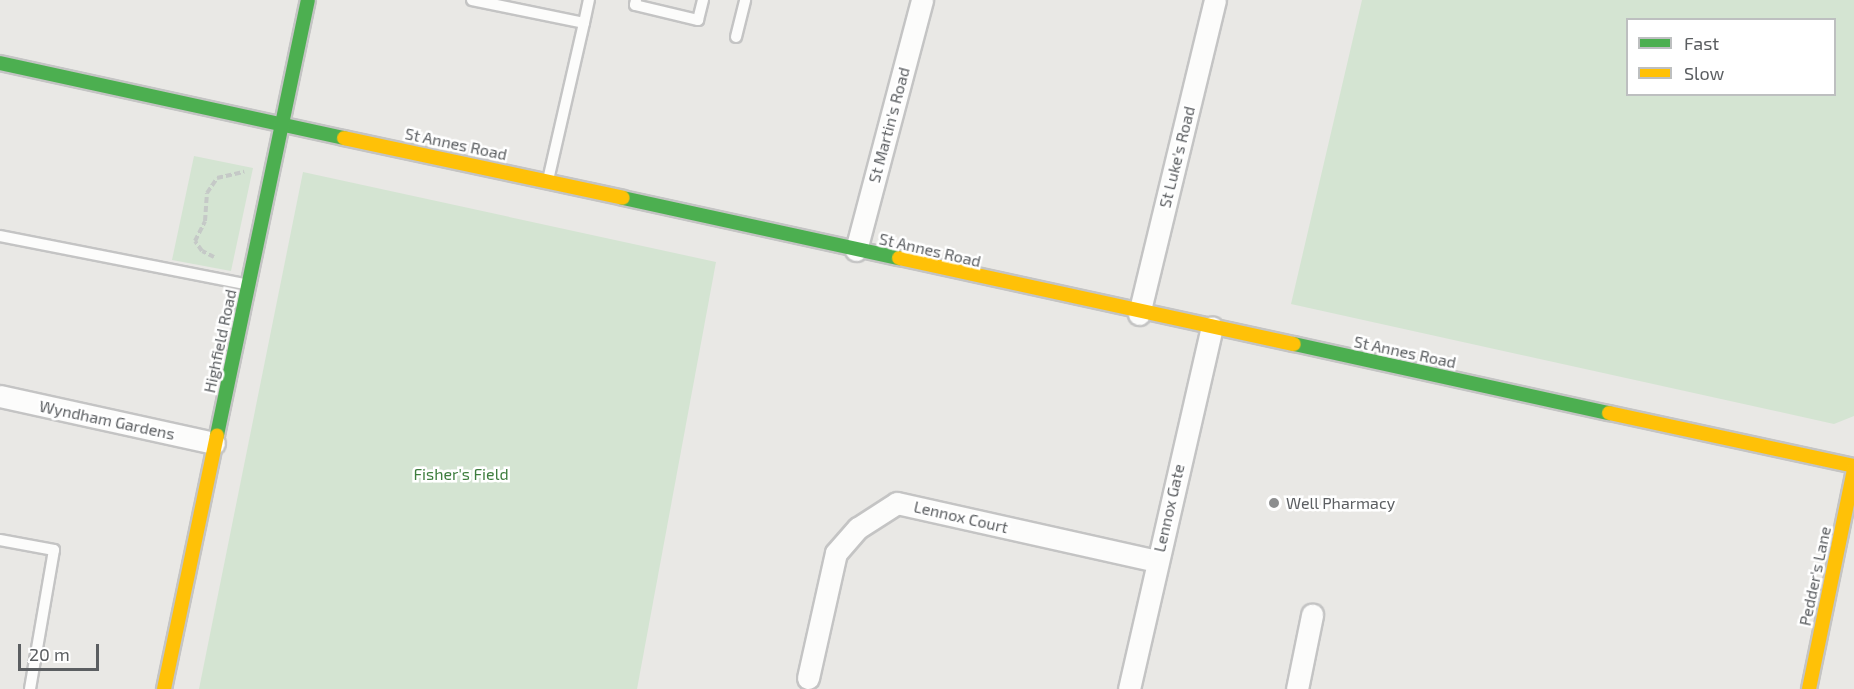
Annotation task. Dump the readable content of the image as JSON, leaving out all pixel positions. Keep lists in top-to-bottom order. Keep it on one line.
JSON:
{"streets":{"street":["St Martin's Road","St Annes Road","St Luke's Road","Highfield Road","Wyndham Gardens","Lennox Gate","Lennox Court","Pedder's Lane"]},"crossings":[["St Martin's Road","St Annes Road"],["St Annes Road","St Luke's Road"],["St Annes Road","Highfield Road"],["St Annes Road","Lennox Gate"],["St Annes Road","Pedder's Lane"],["Highfield Road","Wyndham Gardens"],["Lennox Gate","Lennox Court"]],"parks":["Fisher's Field"],"places":["Well Pharmacy"],"legend":["Fast","Slow"],"scale_bar":"20 m"}
